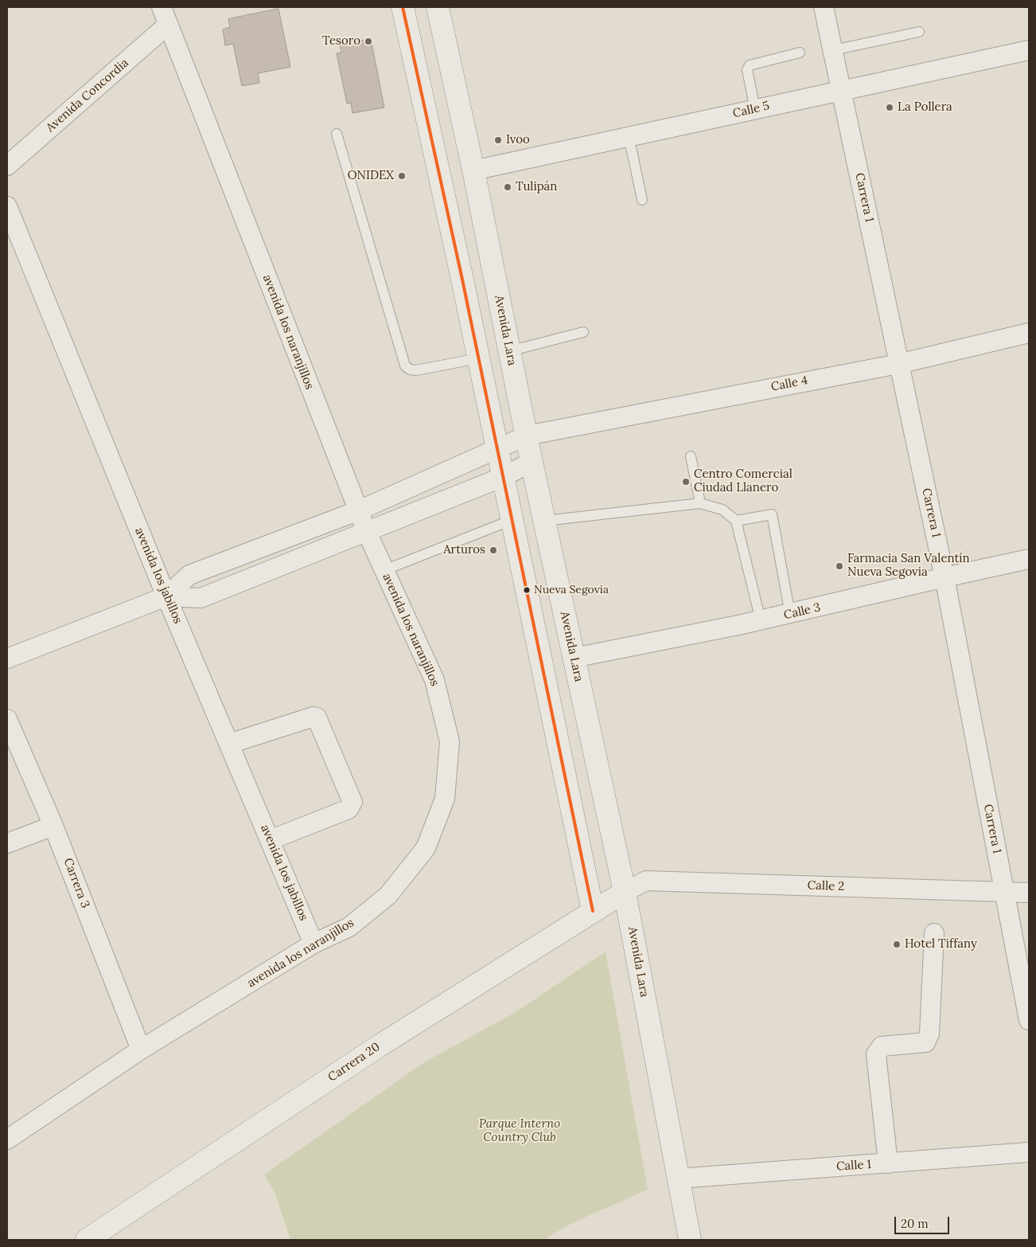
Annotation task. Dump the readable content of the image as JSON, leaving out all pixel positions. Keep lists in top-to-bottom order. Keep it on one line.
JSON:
{"streets":{"street":["Avenida Concordia","Calle 5","Carrera 1","Avenida Lara","avenida los naranjillos","Calle 4","avenida los jabillos","Calle 3","Carrera 3","Calle 2","Carrera 20","Calle 1"]},"crossings":[["Avenida Concordia","avenida los naranjillos"],["Calle 5","Carrera 1"],["Calle 5","Avenida Lara"],["Carrera 1","Calle 4"],["Carrera 1","Calle 3"],["Carrera 1","Calle 2"],["Avenida Lara","Calle 4"],["Avenida Lara","Calle 3"],["Avenida Lara","Calle 2"],["Avenida Lara","Carrera 20"],["Avenida Lara","Calle 1"],["avenida los naranjillos","Calle 4"],["avenida los naranjillos","avenida los jabillos"],["avenida los naranjillos","Carrera 3"],["Calle 4","avenida los jabillos"],["Calle 2","Carrera 20"]],"parks":["Parque Interno Country Club"],"places":["Tesoro","La Pollera","Ivoo","ONIDEX","Tulipán","Centro Comercial Ciudad Llanero","Arturos","Farmacia San Valentín Nueva Segovia","Nueva Segovia","Hotel Tiffany"],"scale_bar":"20 m"}
